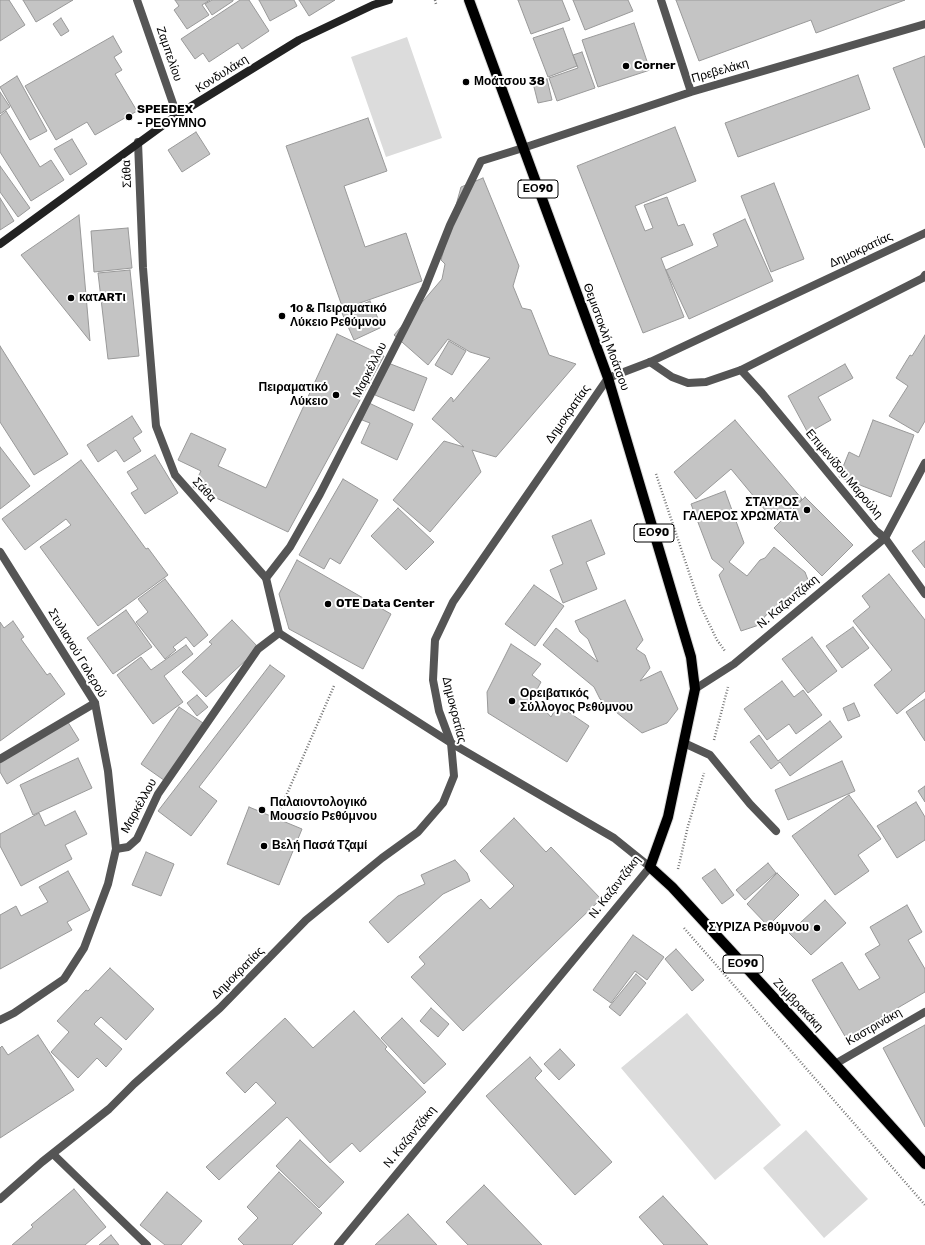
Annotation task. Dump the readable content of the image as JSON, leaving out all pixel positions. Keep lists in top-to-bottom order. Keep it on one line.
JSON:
{"streets":{"main road":["Κονδυλάκη","ΕΟ90","Θεμιστοκλή Μοάτσου","Ν. Καζαντζάκη","Ζυμβρακάκη"],"street":["Ζαμπελίου","Πρεβελάκη","Σάθα","Δημοκρατίας","Μαρκέλλου","Επιμενίδου Μαρούλη","Στυλιανού Γαλερού","Καστρινάκη"]},"crossings":[["Ζαμπελίου","Κονδυλάκη"],["Πρεβελάκη","Θεμιστοκλή Μοάτσου"],["Πρεβελάκη","Μαρκέλλου"],["Κονδυλάκη","Σάθα"],["Σάθα","Μαρκέλλου"],["Δημοκρατίας","Θεμιστοκλή Μοάτσου"],["Θεμιστοκλή Μοάτσου","Μαρκέλλου"],["Θεμιστοκλή Μοάτσου","Ν. Καζαντζάκη"],["Μαρκέλλου","Στυλιανού Γαλερού"],["Επιμενίδου Μαρούλη","Ν. Καζαντζάκη"],["Ν. Καζαντζάκη","Ζυμβρακάκη"],["Ζυμβρακάκη","Καστρινάκη"]],"places":["Corner","Μοάτσου 38","SPEEDEX - ΡΕΘΥΜΝΟ","κατARTι","1ο & Πειραματικό Λύκειο Ρεθύμνου","Πειραματικό Λύκειο","ΣΤΑΥΡΟΣ ΓΑΛΕΡΟΣ ΧΡΩΜΑΤΑ","OTE Data Center","Ορειβατικός Σύλλογος Ρεθύμνου","Παλαιοντολογικό Μουσείο Ρεθύμνου","Βελή Πασά Τζαμί","ΣΥΡΙΖΑ Ρεθύμνου"]}
